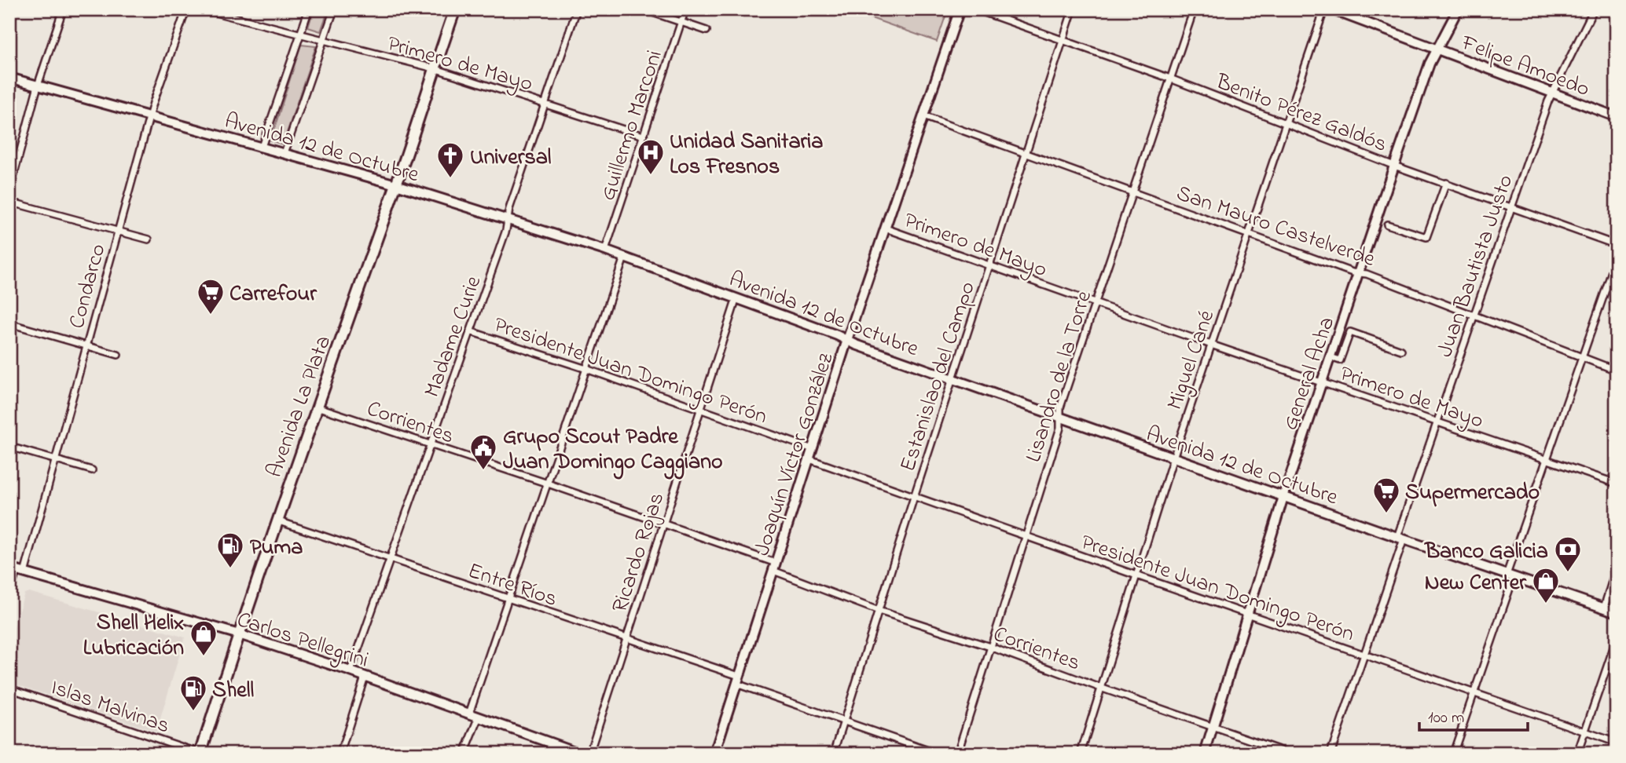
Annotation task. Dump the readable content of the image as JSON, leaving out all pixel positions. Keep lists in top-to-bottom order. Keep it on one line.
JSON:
{"streets":{"main road":["Avenida La Plata"],"street":["Primero de Mayo","Felipe Amoedo","Benito Pérez Galdós","Guillermo Marconi","Avenida 12 de Octubre","San Mauro Castelverde","Juan Bautista Justo","Condarco","Madame Curie","Miguel Cané","Presidente Juan Domingo Perón","General Acha","Estanislao del Campo","Lisandro de la Torre","Corrientes","Joaquín Víctor González","Ricardo Rojas","Entre Ríos","Carlos Pellegrini","Islas Malvinas"]},"crossings":[["Primero de Mayo","Guillermo Marconi"],["Primero de Mayo","Juan Bautista Justo"],["Primero de Mayo","Madame Curie"],["Primero de Mayo","Miguel Cané"],["Primero de Mayo","General Acha"],["Primero de Mayo","Estanislao del Campo"],["Primero de Mayo","Lisandro de la Torre"],["Primero de Mayo","Avenida La Plata"],["Primero de Mayo","Joaquín Víctor González"],["Felipe Amoedo","Juan Bautista Justo"],["Felipe Amoedo","General Acha"],["Benito Pérez Galdós","Juan Bautista Justo"],["Benito Pérez Galdós","Miguel Cané"],["Benito Pérez Galdós","General Acha"],["Benito Pérez Galdós","Estanislao del Campo"],["Benito Pérez Galdós","Lisandro de la Torre"],["Guillermo Marconi","Avenida 12 de Octubre"],["Avenida 12 de Octubre","Juan Bautista Justo"],["Avenida 12 de Octubre","Condarco"],["Avenida 12 de Octubre","Madame Curie"],["Avenida 12 de Octubre","Miguel Cané"],["Avenida 12 de Octubre","General Acha"],["Avenida 12 de Octubre","Estanislao del Campo"],["Avenida 12 de Octubre","Lisandro de la Torre"],["Avenida 12 de Octubre","Avenida La Plata"],["Avenida 12 de Octubre","Joaquín Víctor González"],["Avenida 12 de Octubre","Ricardo Rojas"],["San Mauro Castelverde","Juan Bautista Justo"],["San Mauro Castelverde","Miguel Cané"],["San Mauro Castelverde","General Acha"],["San Mauro Castelverde","Estanislao del Campo"],["San Mauro Castelverde","Lisandro de la Torre"],["San Mauro Castelverde","Joaquín Víctor González"],["Juan Bautista Justo","Presidente Juan Domingo Perón"],["Condarco","Carlos Pellegrini"],["Madame Curie","Presidente Juan Domingo Perón"],["Madame Curie","Corrientes"],["Madame Curie","Entre Ríos"],["Madame Curie","Carlos Pellegrini"],["Miguel Cané","Presidente Juan Domingo Perón"],["Miguel Cané","Corrientes"],["Presidente Juan Domingo Perón","General Acha"],["Presidente Juan Domingo Perón","Estanislao del Campo"],["Presidente Juan Domingo Perón","Lisandro de la Torre"],["Presidente Juan Domingo Perón","Joaquín Víctor González"],["Presidente Juan Domingo Perón","Ricardo Rojas"],["General Acha","Corrientes"],["Estanislao del Campo","Corrientes"],["Estanislao del Campo","Entre Ríos"],["Lisandro de la Torre","Corrientes"],["Avenida La Plata","Corrientes"],["Avenida La Plata","Entre Ríos"],["Avenida La Plata","Carlos Pellegrini"],["Avenida La Plata","Islas Malvinas"],["Corrientes","Joaquín Víctor González"],["Corrientes","Ricardo Rojas"],["Joaquín Víctor González","Entre Ríos"],["Ricardo Rojas","Entre Ríos"]],"places":{"hospital":["Unidad Sanitaria Los Fresnos"],"church":["Universal"],"supermarket":["Carrefour","Supermercado"],"public building":["Grupo Scout Padre Juan Domingo Caggiano"],"fuel station":["Puma","Shell"],"bank":["Banco Galicia"],"shop":["New Center","Shell Helix Lubricación"]},"scale_bar":"100 m"}
